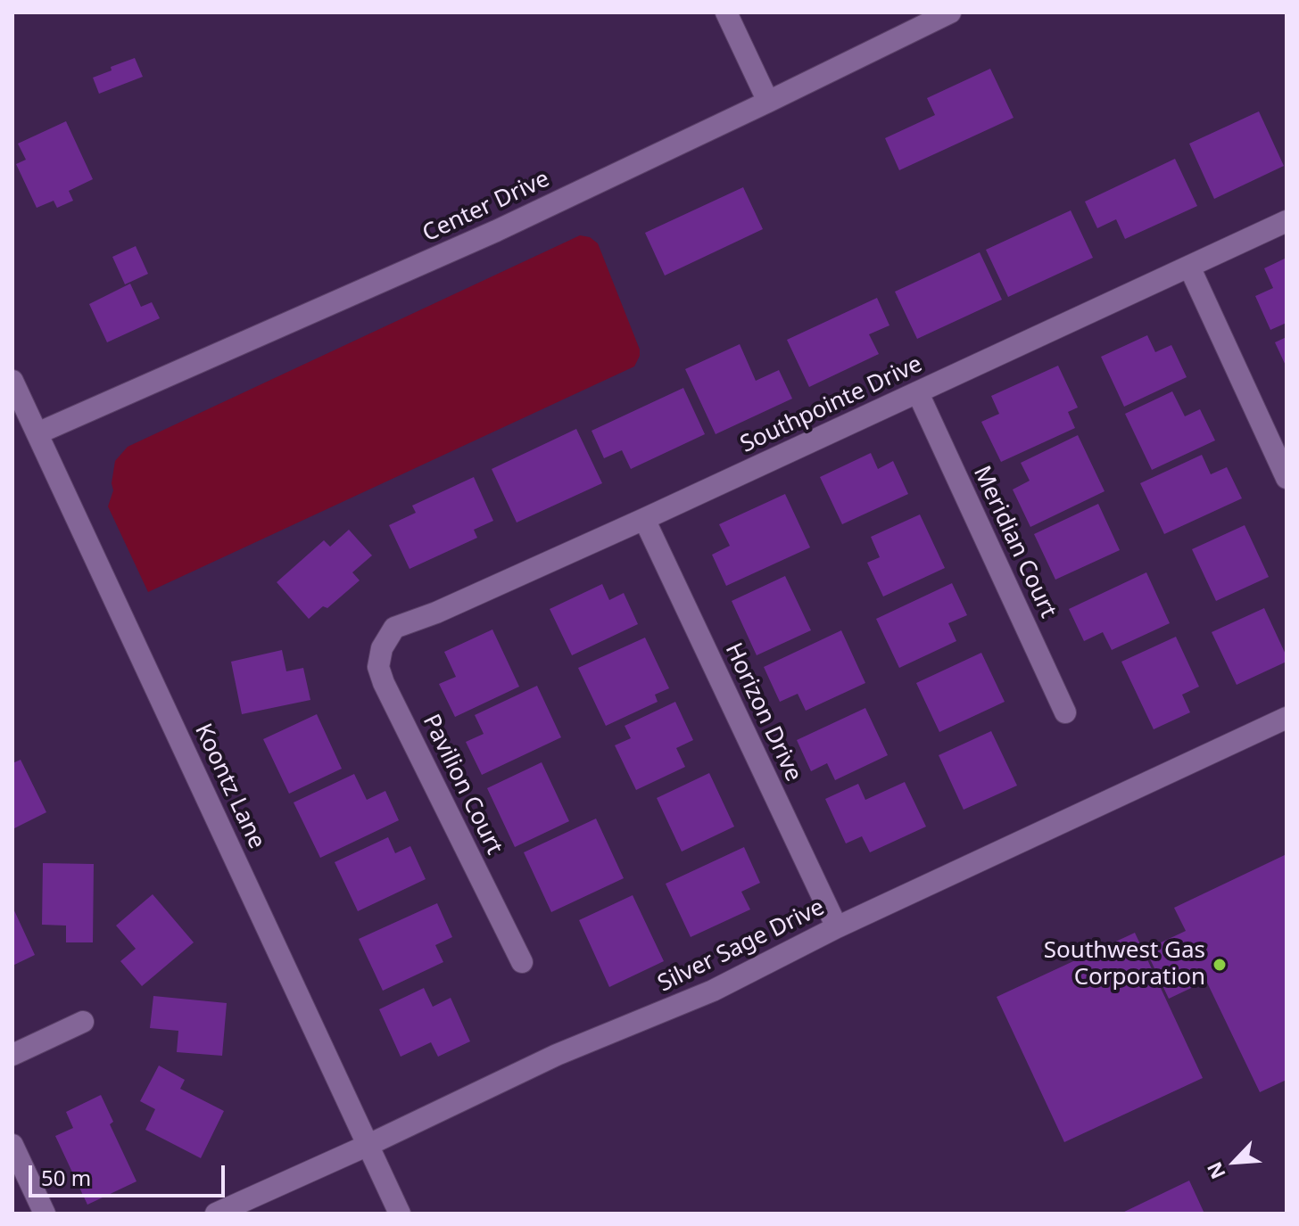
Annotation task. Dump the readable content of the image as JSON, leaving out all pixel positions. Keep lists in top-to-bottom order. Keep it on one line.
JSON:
{"streets":{"street":["Center Drive","Southpointe Drive","Meridian Court","Horizon Drive","Pavilion Court","Koontz Lane","Silver Sage Drive"]},"crossings":[["Center Drive","Koontz Lane"],["Southpointe Drive","Meridian Court"],["Southpointe Drive","Horizon Drive"],["Southpointe Drive","Pavilion Court"],["Horizon Drive","Silver Sage Drive"],["Koontz Lane","Silver Sage Drive"]],"places":["Southwest Gas Corporation"],"scale_bar":"50 m","north":"bottom left"}
